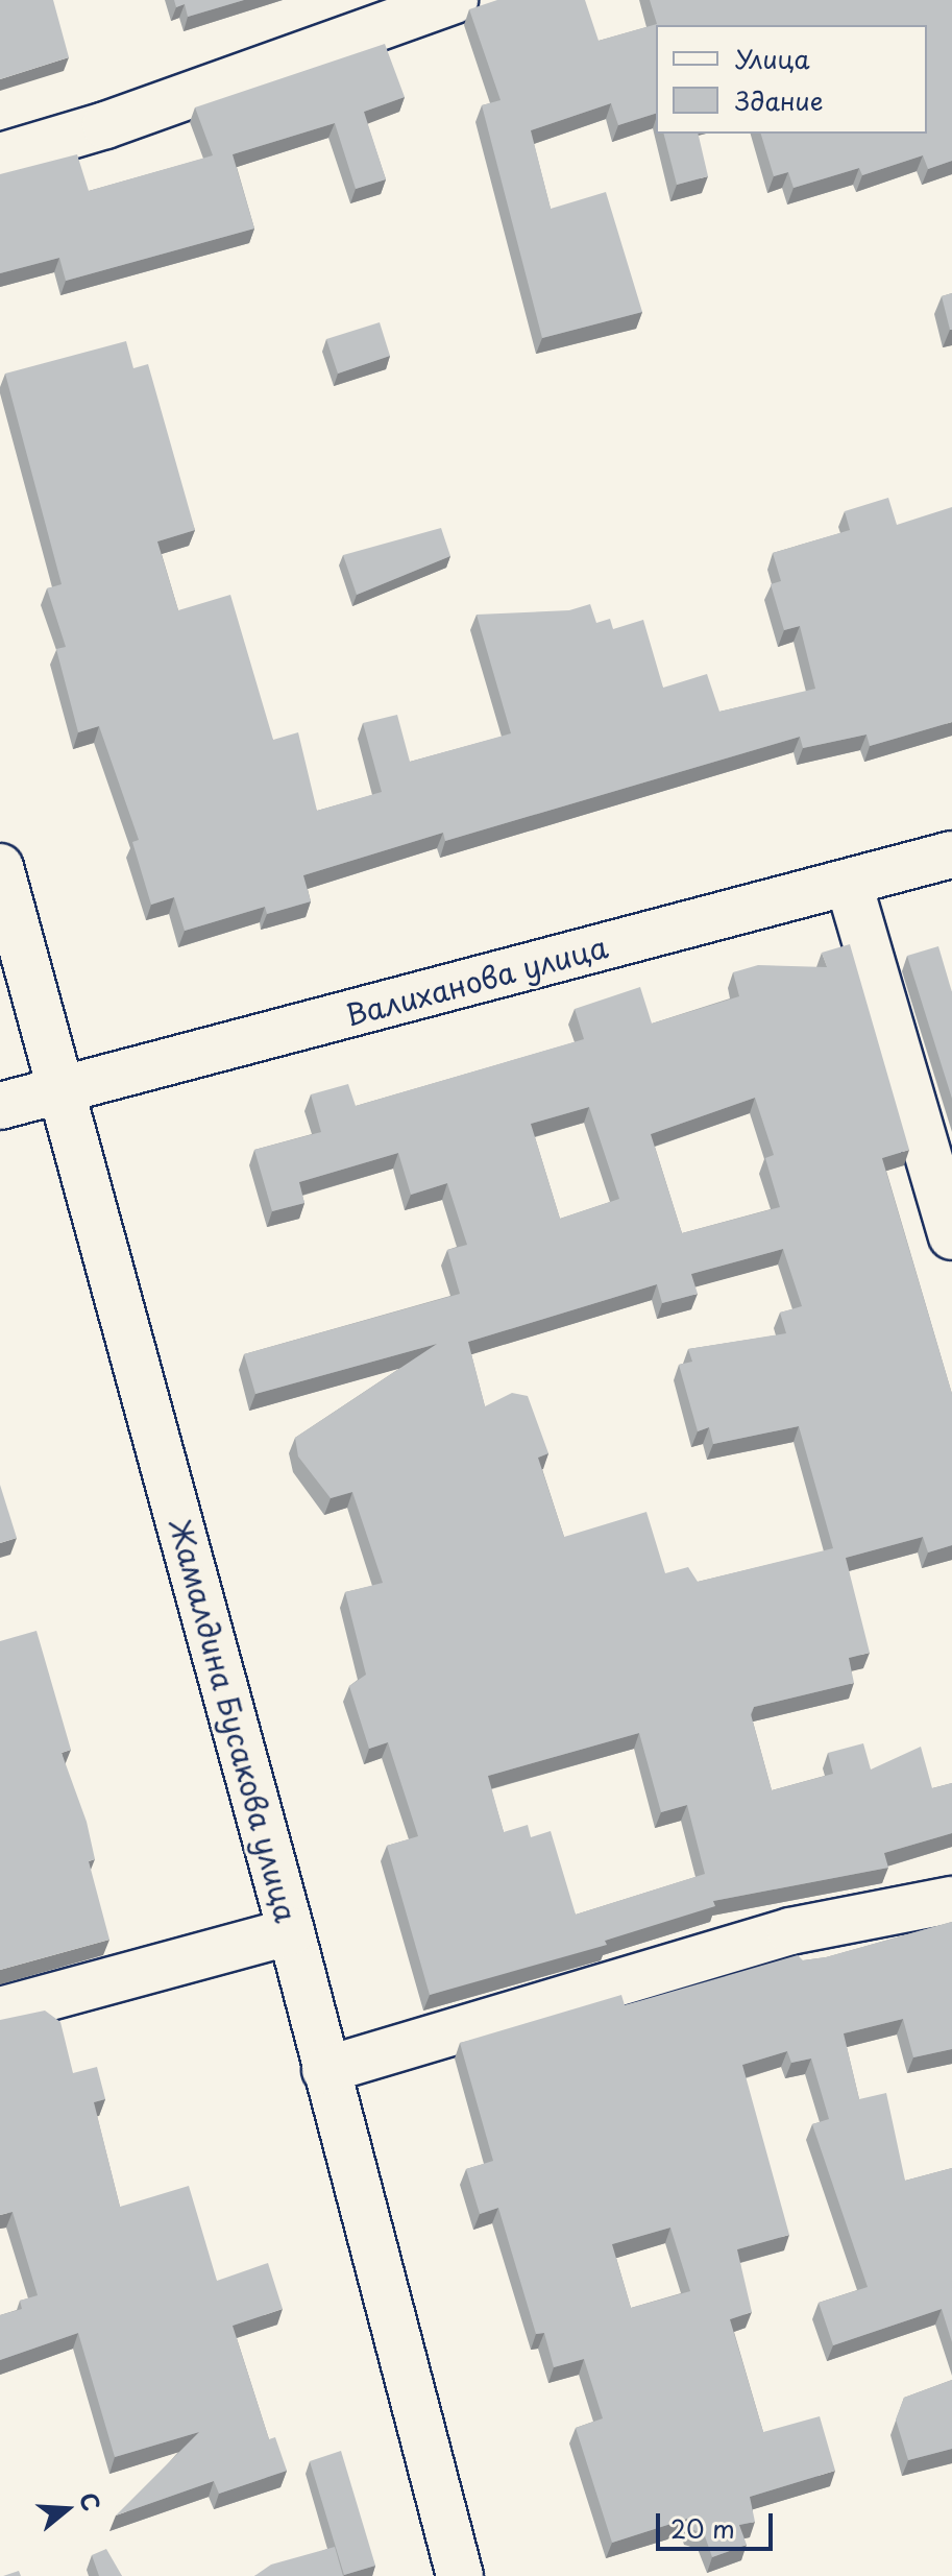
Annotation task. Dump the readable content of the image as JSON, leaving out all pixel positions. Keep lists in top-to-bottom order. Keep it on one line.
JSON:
{"streets":{"street":["Валиханова улица","Жамалдина Бусакова улица"]},"crossings":[["Валиханова улица","Жамалдина Бусакова улица"]],"legend":["Улица","Здание"],"scale_bar":"20 m","north":"right"}
